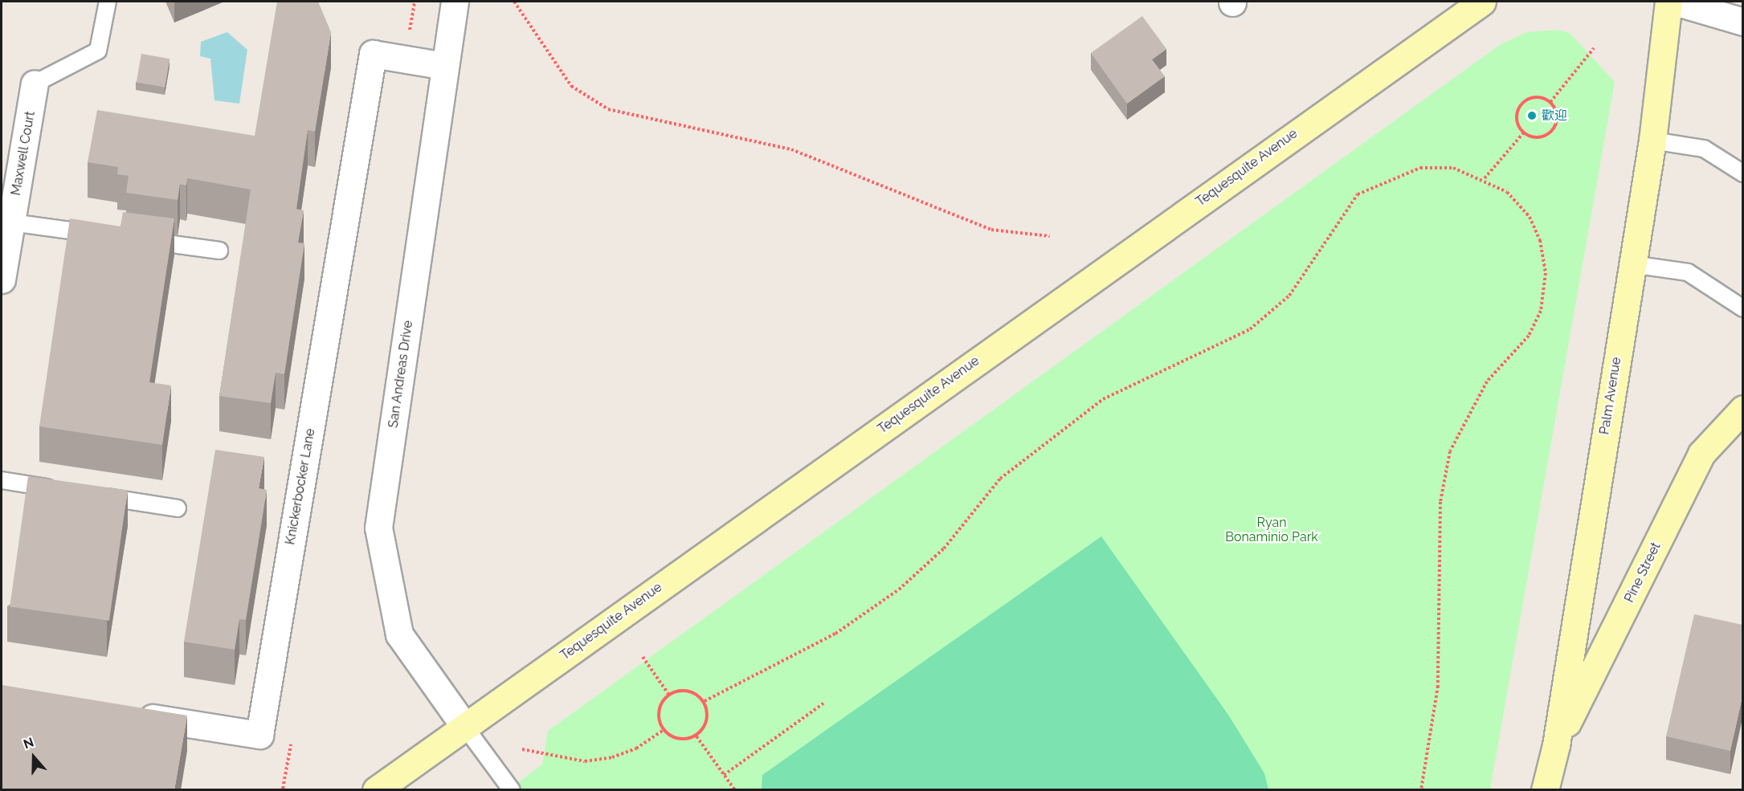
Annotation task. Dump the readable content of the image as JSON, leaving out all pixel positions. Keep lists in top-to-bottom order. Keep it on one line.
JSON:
{"streets":{"street":["Maxwell Court","Tequesquite Avenue","San Andreas Drive","Palm Avenue","Knickerbocker Lane","Pine Street"]},"crossings":[["Tequesquite Avenue","San Andreas Drive"],["San Andreas Drive","Knickerbocker Lane"],["Palm Avenue","Pine Street"]],"parks":["Ryan Bonaminio Park"],"places":["歡迎"],"north":"top"}
